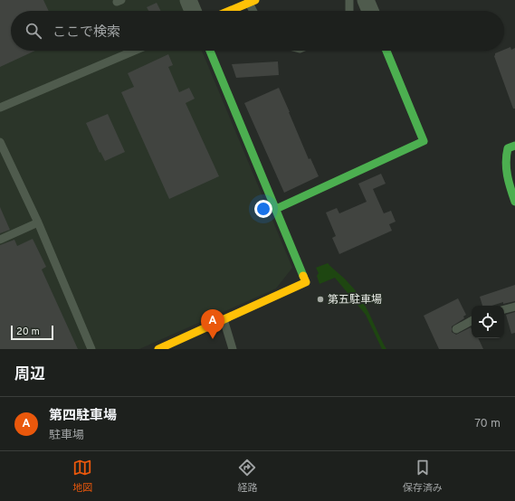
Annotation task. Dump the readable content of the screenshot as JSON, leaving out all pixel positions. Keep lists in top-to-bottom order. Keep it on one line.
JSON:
{"places":["第五駐車場"],"scale_bar":"20 m","page":{"search":"ここで検索","pins":"A","scale":"20 m","heading":"周辺","list":[{"mark":"A","name":"第四駐車場","note":"駐車場","value":"70 m"}],"nav":["地図","経路","保存済み"]}}
